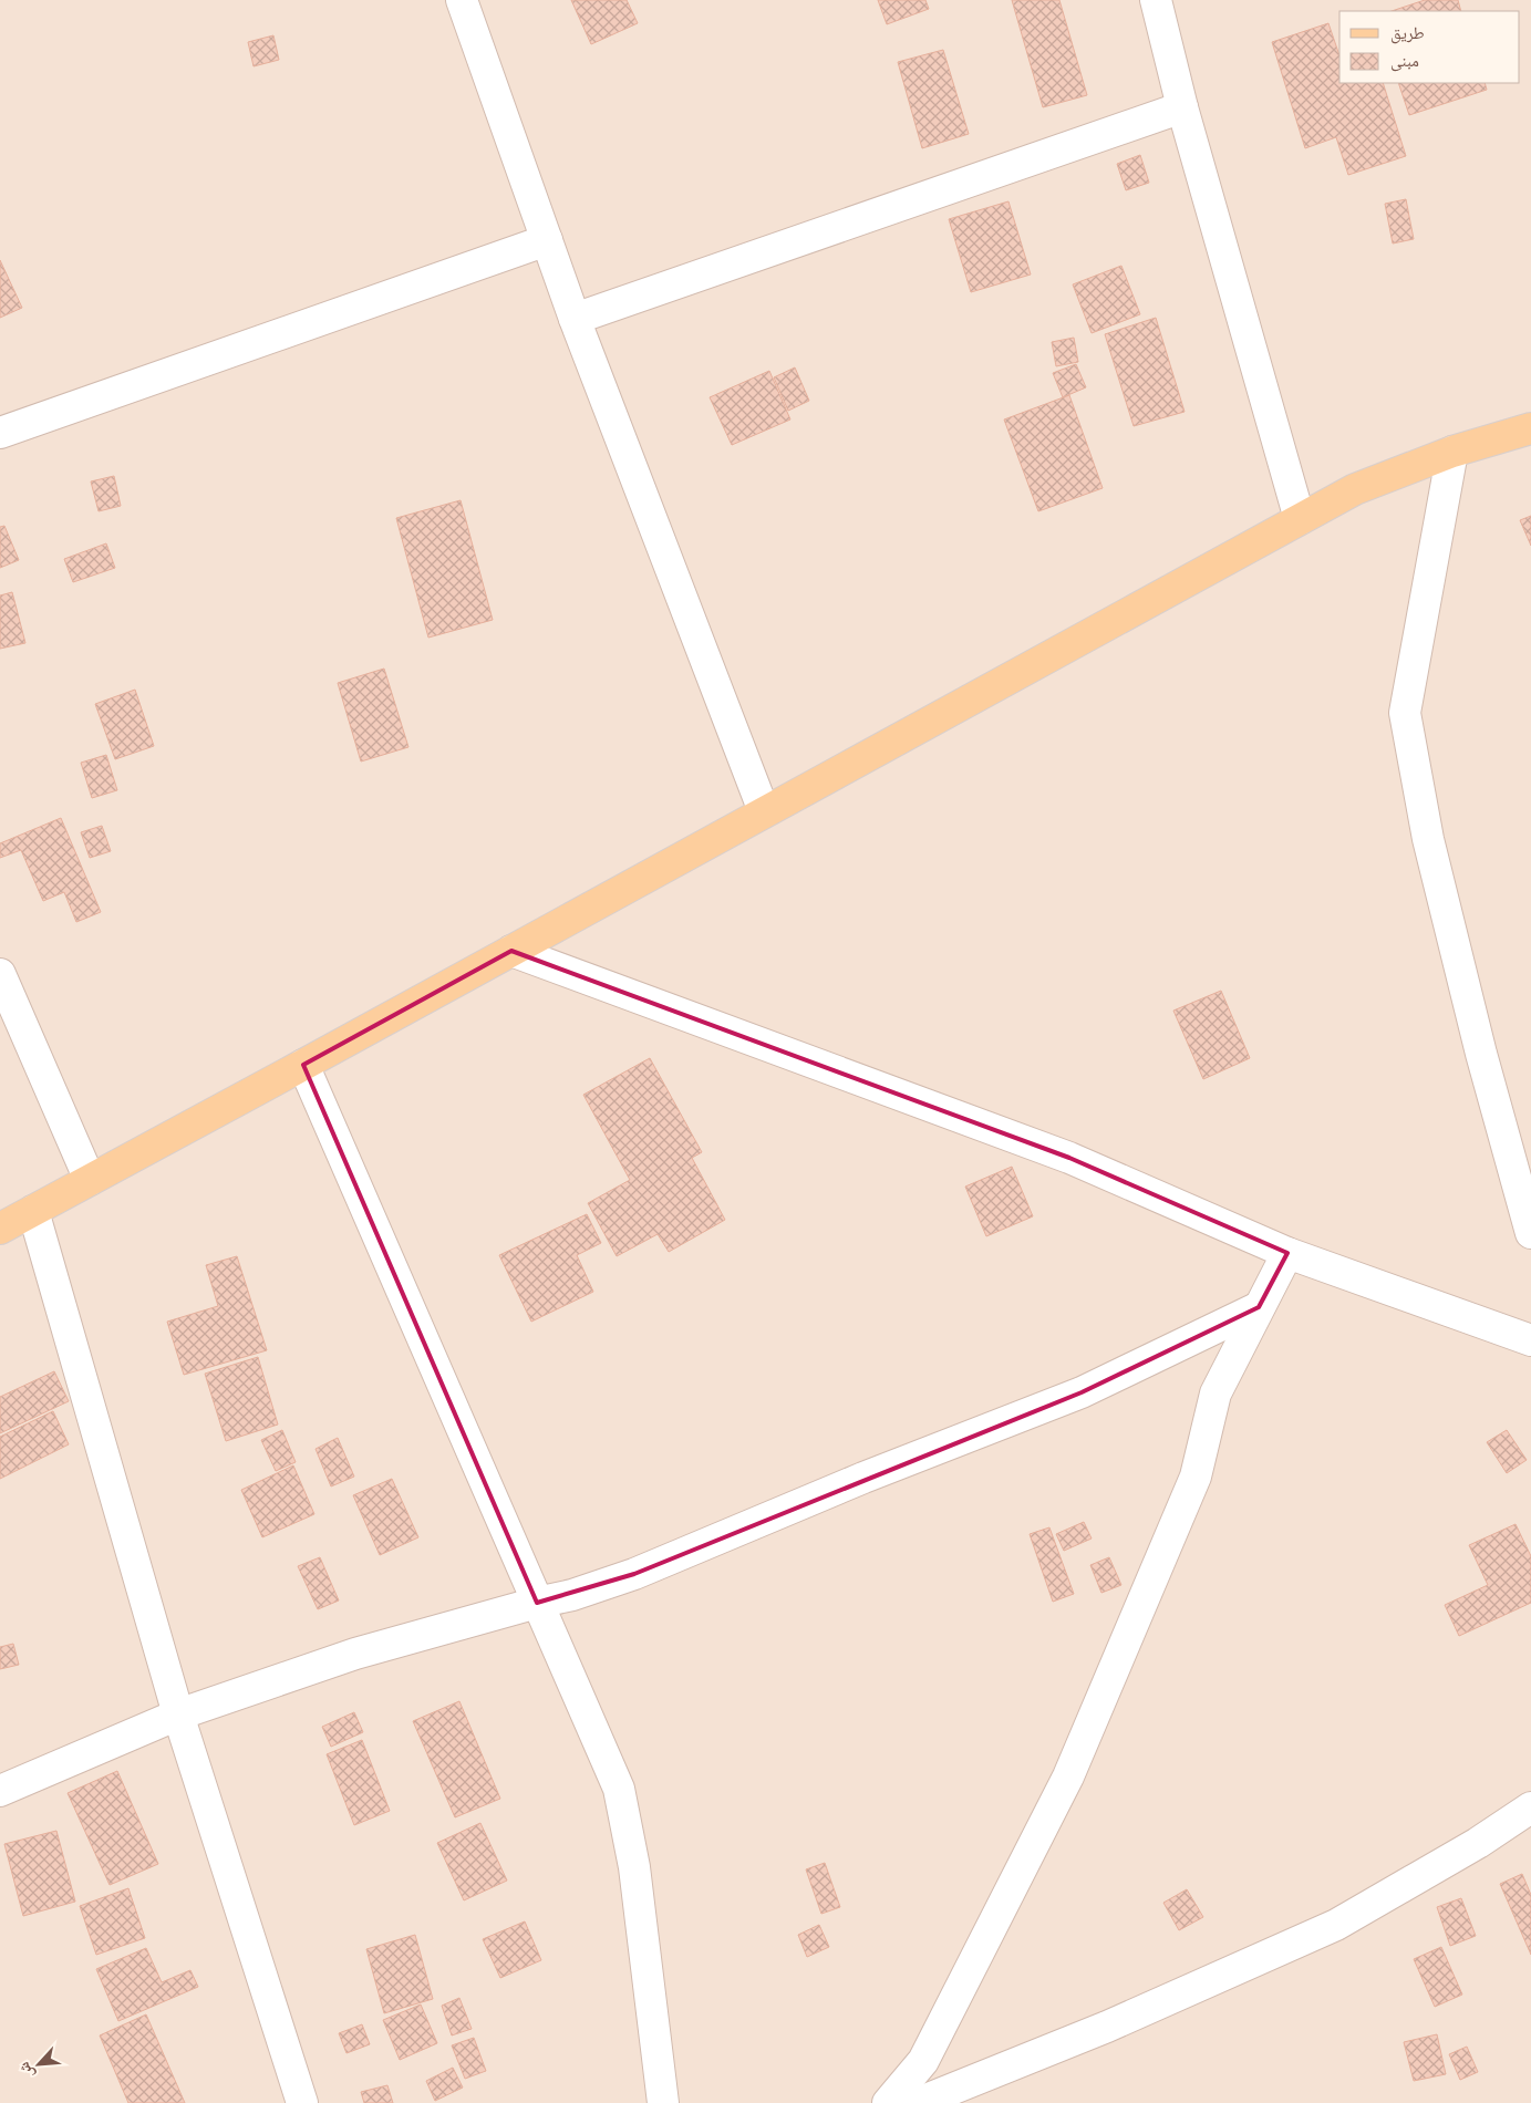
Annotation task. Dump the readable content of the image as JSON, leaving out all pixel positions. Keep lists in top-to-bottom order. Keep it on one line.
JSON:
{"legend":["طريق","مبنى"],"north":"bottom left"}
